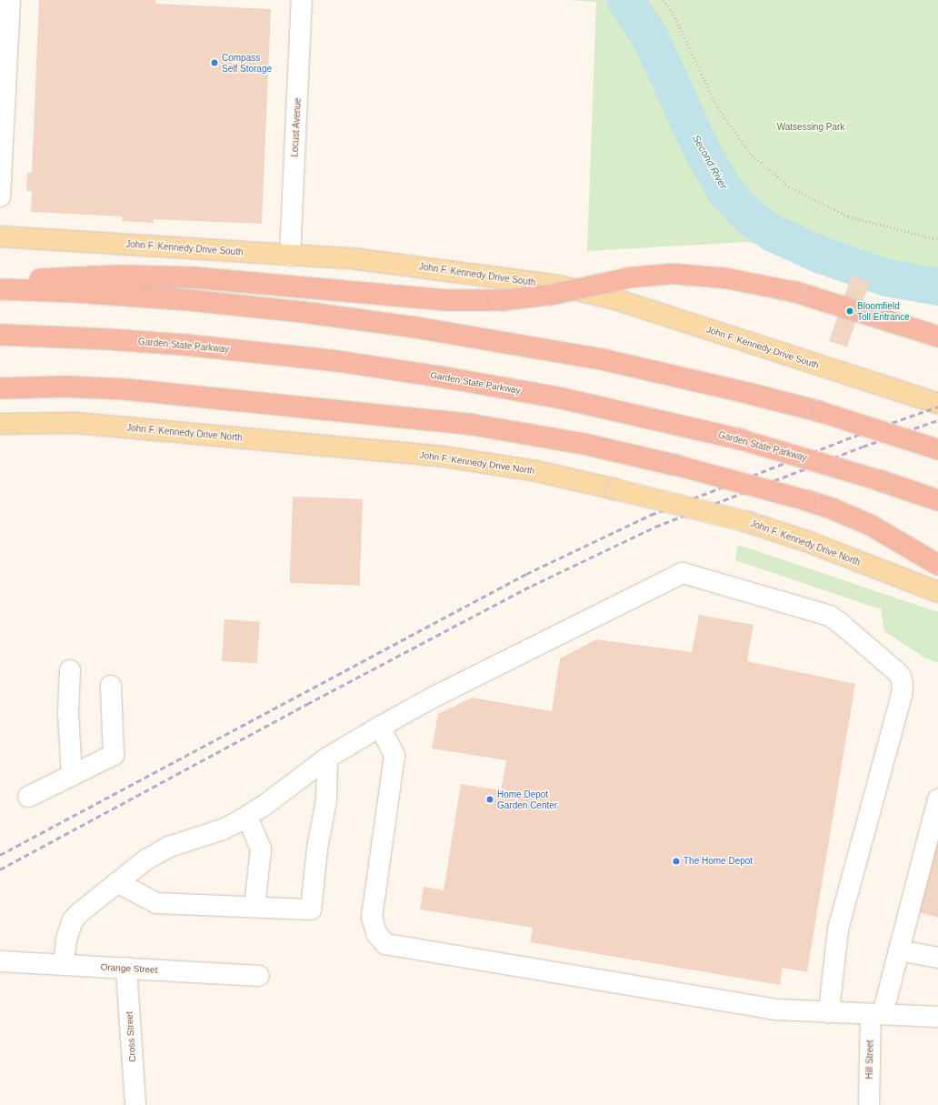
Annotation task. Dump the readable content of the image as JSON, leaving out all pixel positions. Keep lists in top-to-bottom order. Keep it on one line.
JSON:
{"streets":{"highway":["Garden State Parkway"],"main road":["John F. Kennedy Drive South","John F. Kennedy Drive North"],"street":["Locust Avenue","Orange Street","Cross Street","Hill Street"]},"crossings":[["Locust Avenue","John F. Kennedy Drive South"],["Orange Street","Cross Street"]],"water":["Second River"],"parks":["Watsessing Park"],"places":["Compass Self Storage","Bloomfield Toll Entrance","Home Depot Garden Center","The Home Depot"]}
